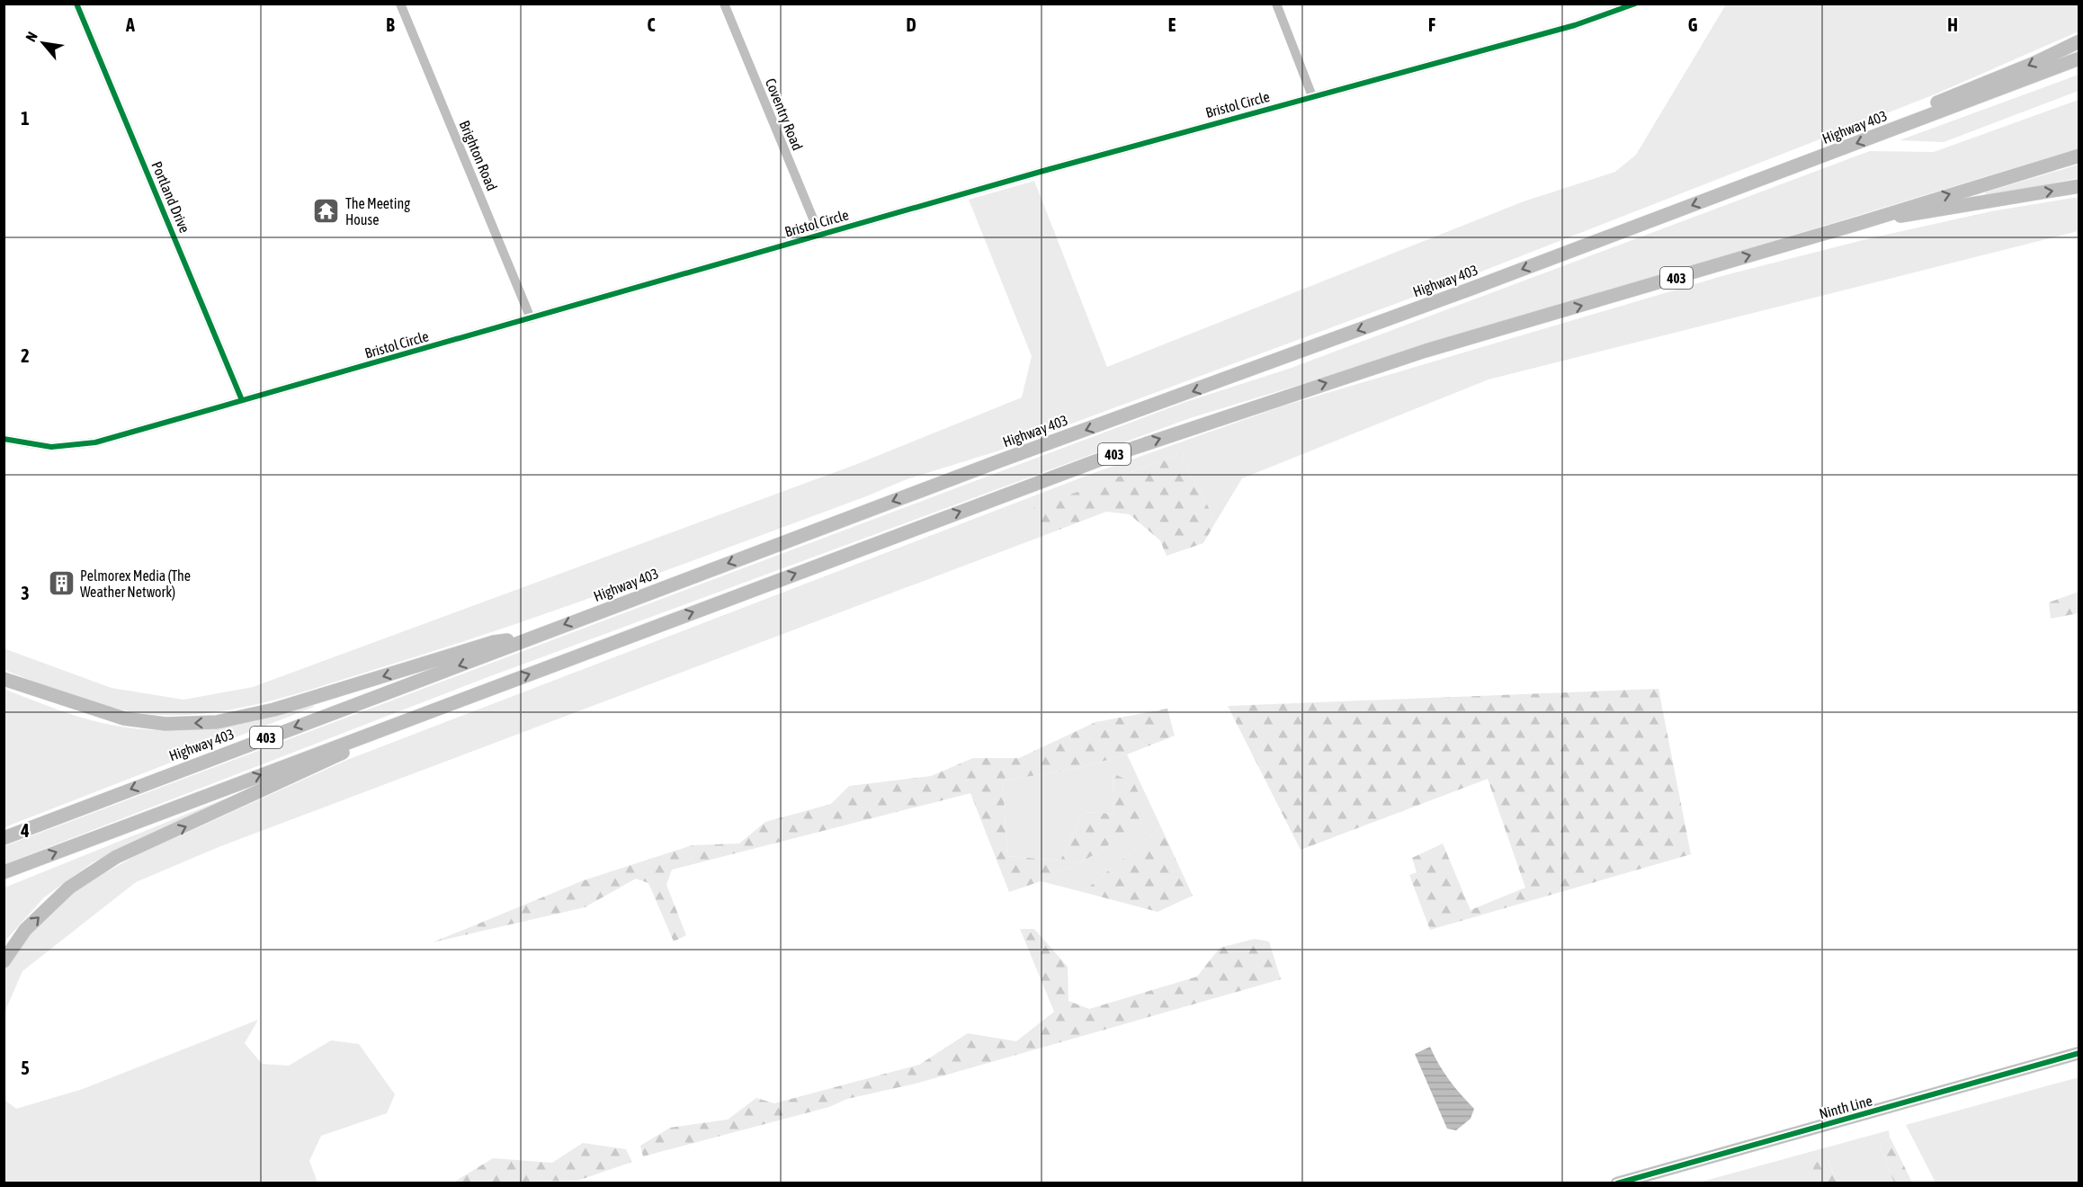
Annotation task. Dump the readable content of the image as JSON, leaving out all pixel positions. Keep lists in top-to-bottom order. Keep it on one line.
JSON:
{"streets":{"highway":["Highway 403","403"],"main road":["Ninth Line"],"street":["Bristol Circle","Coventry Road","Brighton Road","Portland Drive"]},"crossings":[["Bristol Circle","Coventry Road"],["Bristol Circle","Brighton Road"],["Bristol Circle","Portland Drive"]],"places":{"temple":["The Meeting House"],"building":["Pelmorex Media (The Weather Network)"]},"north":"top left","grid":{"columns":["A","B","C","D","E","F","G","H"],"rows":["1","2","3","4","5"]}}
